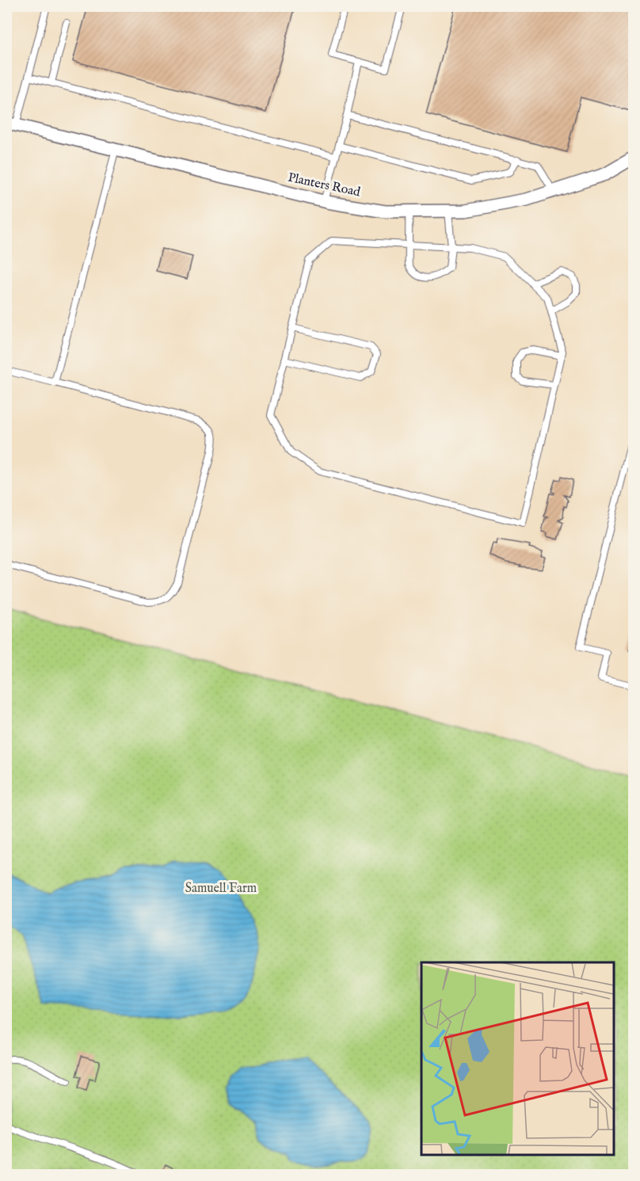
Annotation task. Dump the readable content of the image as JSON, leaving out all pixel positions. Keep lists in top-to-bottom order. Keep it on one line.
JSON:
{"streets":{"street":["Planters Road"]},"parks":["Samuell Farm"]}
